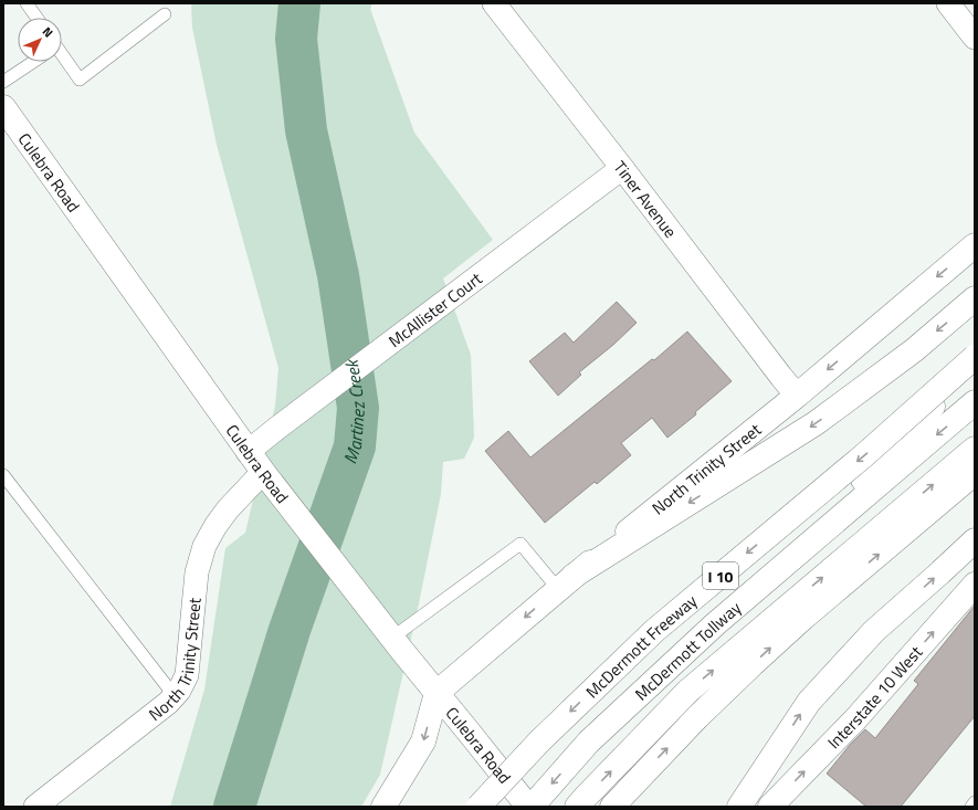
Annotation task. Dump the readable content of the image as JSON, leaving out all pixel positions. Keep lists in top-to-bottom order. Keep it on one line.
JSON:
{"streets":{"main road":["Culebra Road","North Trinity Street","I 10","McDermott Freeway","McDermott Tollway","Interstate 10 West"],"street":["Tiner Avenue","McAllister Court"]},"crossings":[["Culebra Road","McAllister Court"],["Culebra Road","North Trinity Street"],["Tiner Avenue","McAllister Court"],["Tiner Avenue","North Trinity Street"]],"water":["Martinez Creek"],"north":"top right"}
